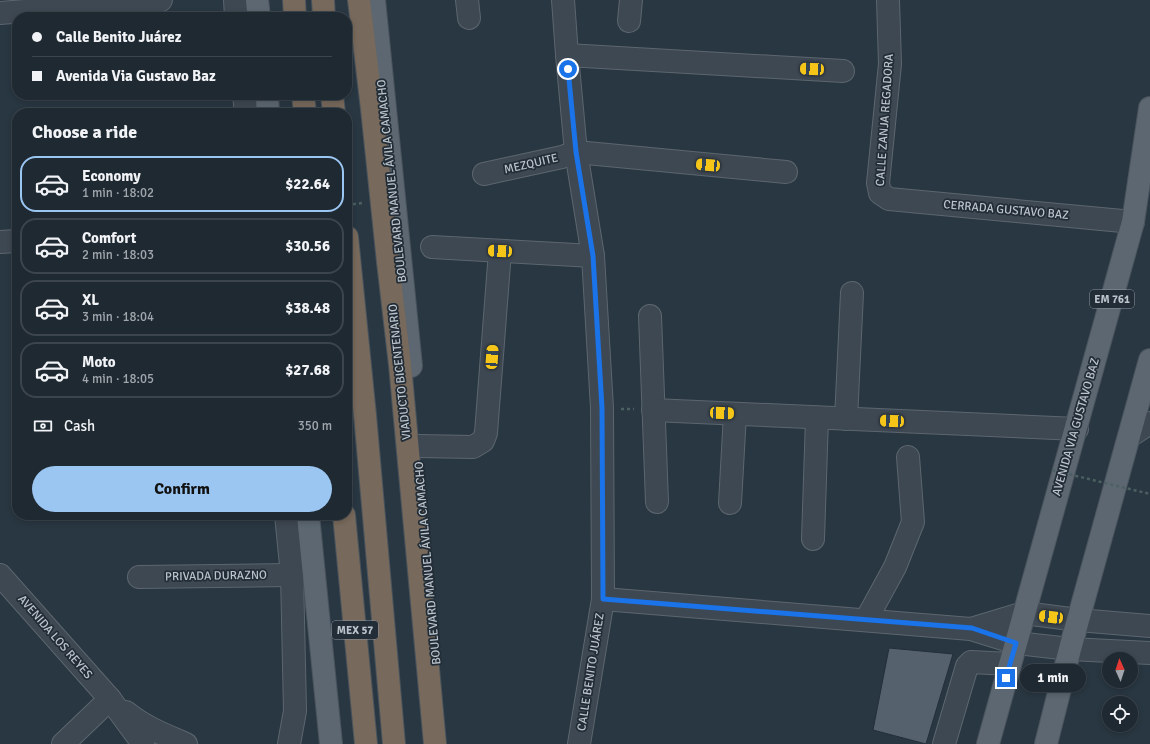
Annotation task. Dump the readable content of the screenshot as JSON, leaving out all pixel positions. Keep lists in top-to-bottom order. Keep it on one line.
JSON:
{"streets":{"highway":["VIADUCTO BICENTENARIO","MEX 57"],"main road":["BOULEVARD MANUEL ÁVILA CAMACHO","EM 761","AVENIDA VIA GUSTAVO BAZ"],"street":["CALLE ZANJA REGADORA","MEZQUITE","CERRADA GUSTAVO BAZ","PRIVADA DURAZNO","AVENIDA LOS REYES","CALLE BENITO JUÁREZ"]},"crossings":[["CALLE ZANJA REGADORA","CERRADA GUSTAVO BAZ"],["MEZQUITE","CALLE BENITO JUÁREZ"],["CERRADA GUSTAVO BAZ","AVENIDA VIA GUSTAVO BAZ"],["AVENIDA VIA GUSTAVO BAZ","CALLE BENITO JUÁREZ"]],"north":"top","page":{"banner":["Calle Benito Juárez","Avenida Via Gustavo Baz"],"heading":"Choose a ride","list":[{"name":"Economy","note":"1 min · 18:02","value":"$22.64"},{"name":"Comfort","note":"2 min · 18:03","value":"$30.56"},{"name":"XL","note":"3 min · 18:04","value":"$38.48"},{"name":"Moto","note":"4 min · 18:05","value":"$27.68"}],"pay":["Cash","350 m"],"buttons":"Confirm","bubble":"1 min"}}
